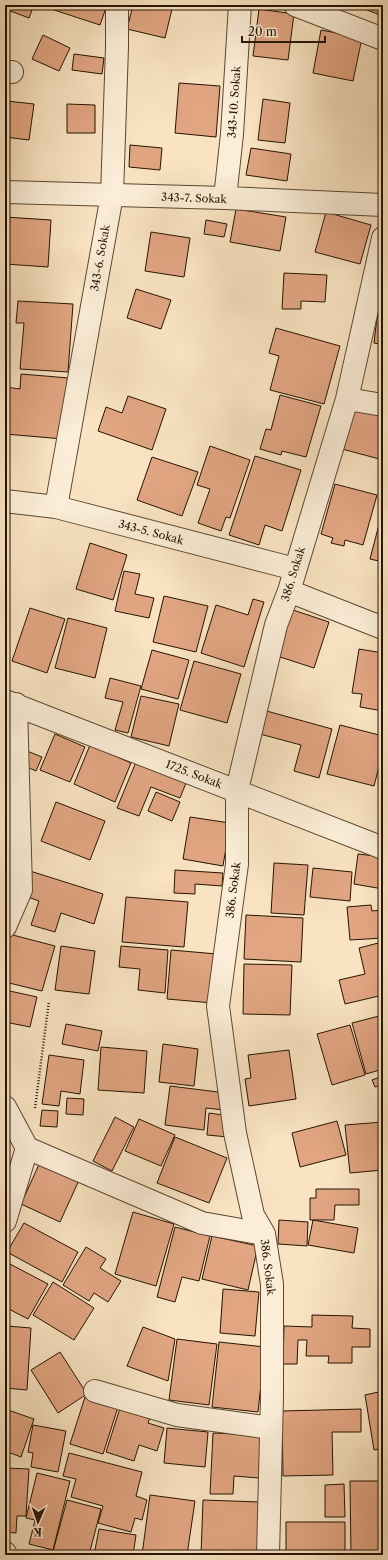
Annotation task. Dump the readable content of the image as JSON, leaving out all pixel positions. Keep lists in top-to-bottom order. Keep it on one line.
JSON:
{"streets":{"street":["343-10. Sokak","343-7. Sokak","343-6. Sokak","343-5. Sokak","386. Sokak","1725. Sokak"]},"crossings":[["343-10. Sokak","343-7. Sokak"],["343-7. Sokak","343-6. Sokak"],["343-6. Sokak","343-5. Sokak"],["343-5. Sokak","386. Sokak"],["386. Sokak","1725. Sokak"]],"scale_bar":"20 m","north":"bottom"}
